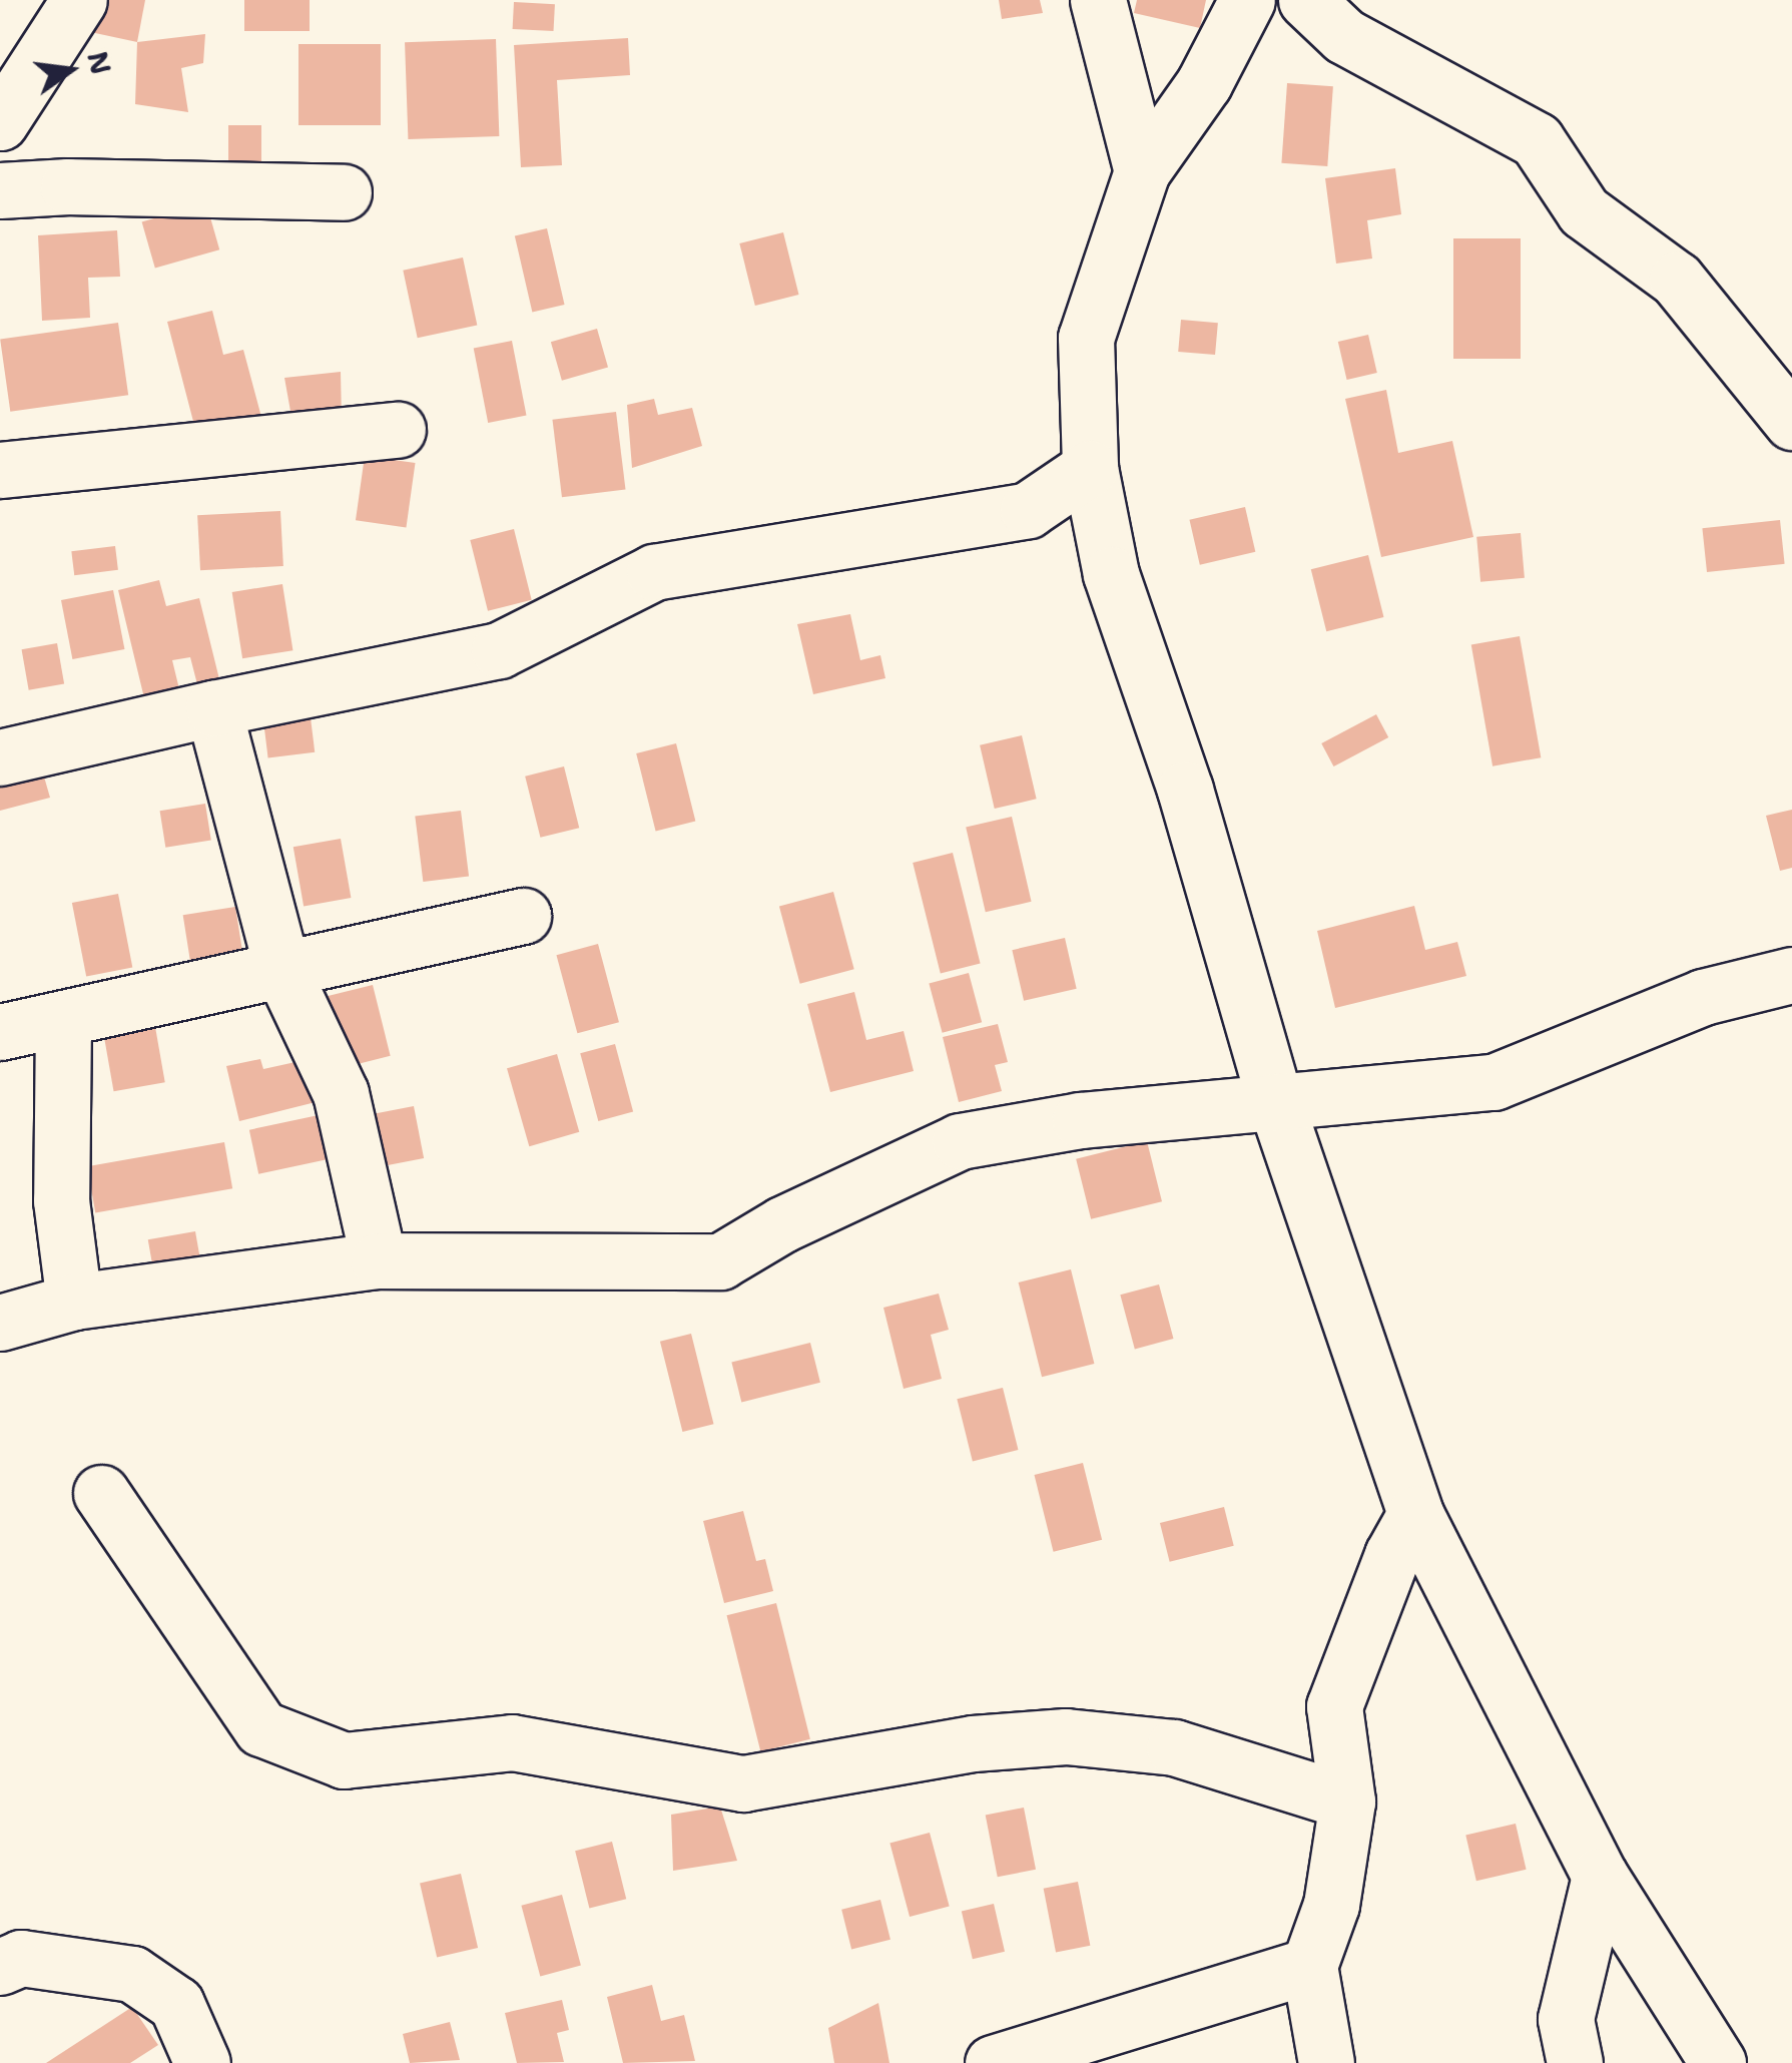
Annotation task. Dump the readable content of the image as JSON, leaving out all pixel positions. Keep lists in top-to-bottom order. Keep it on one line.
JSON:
{"north":"right"}
